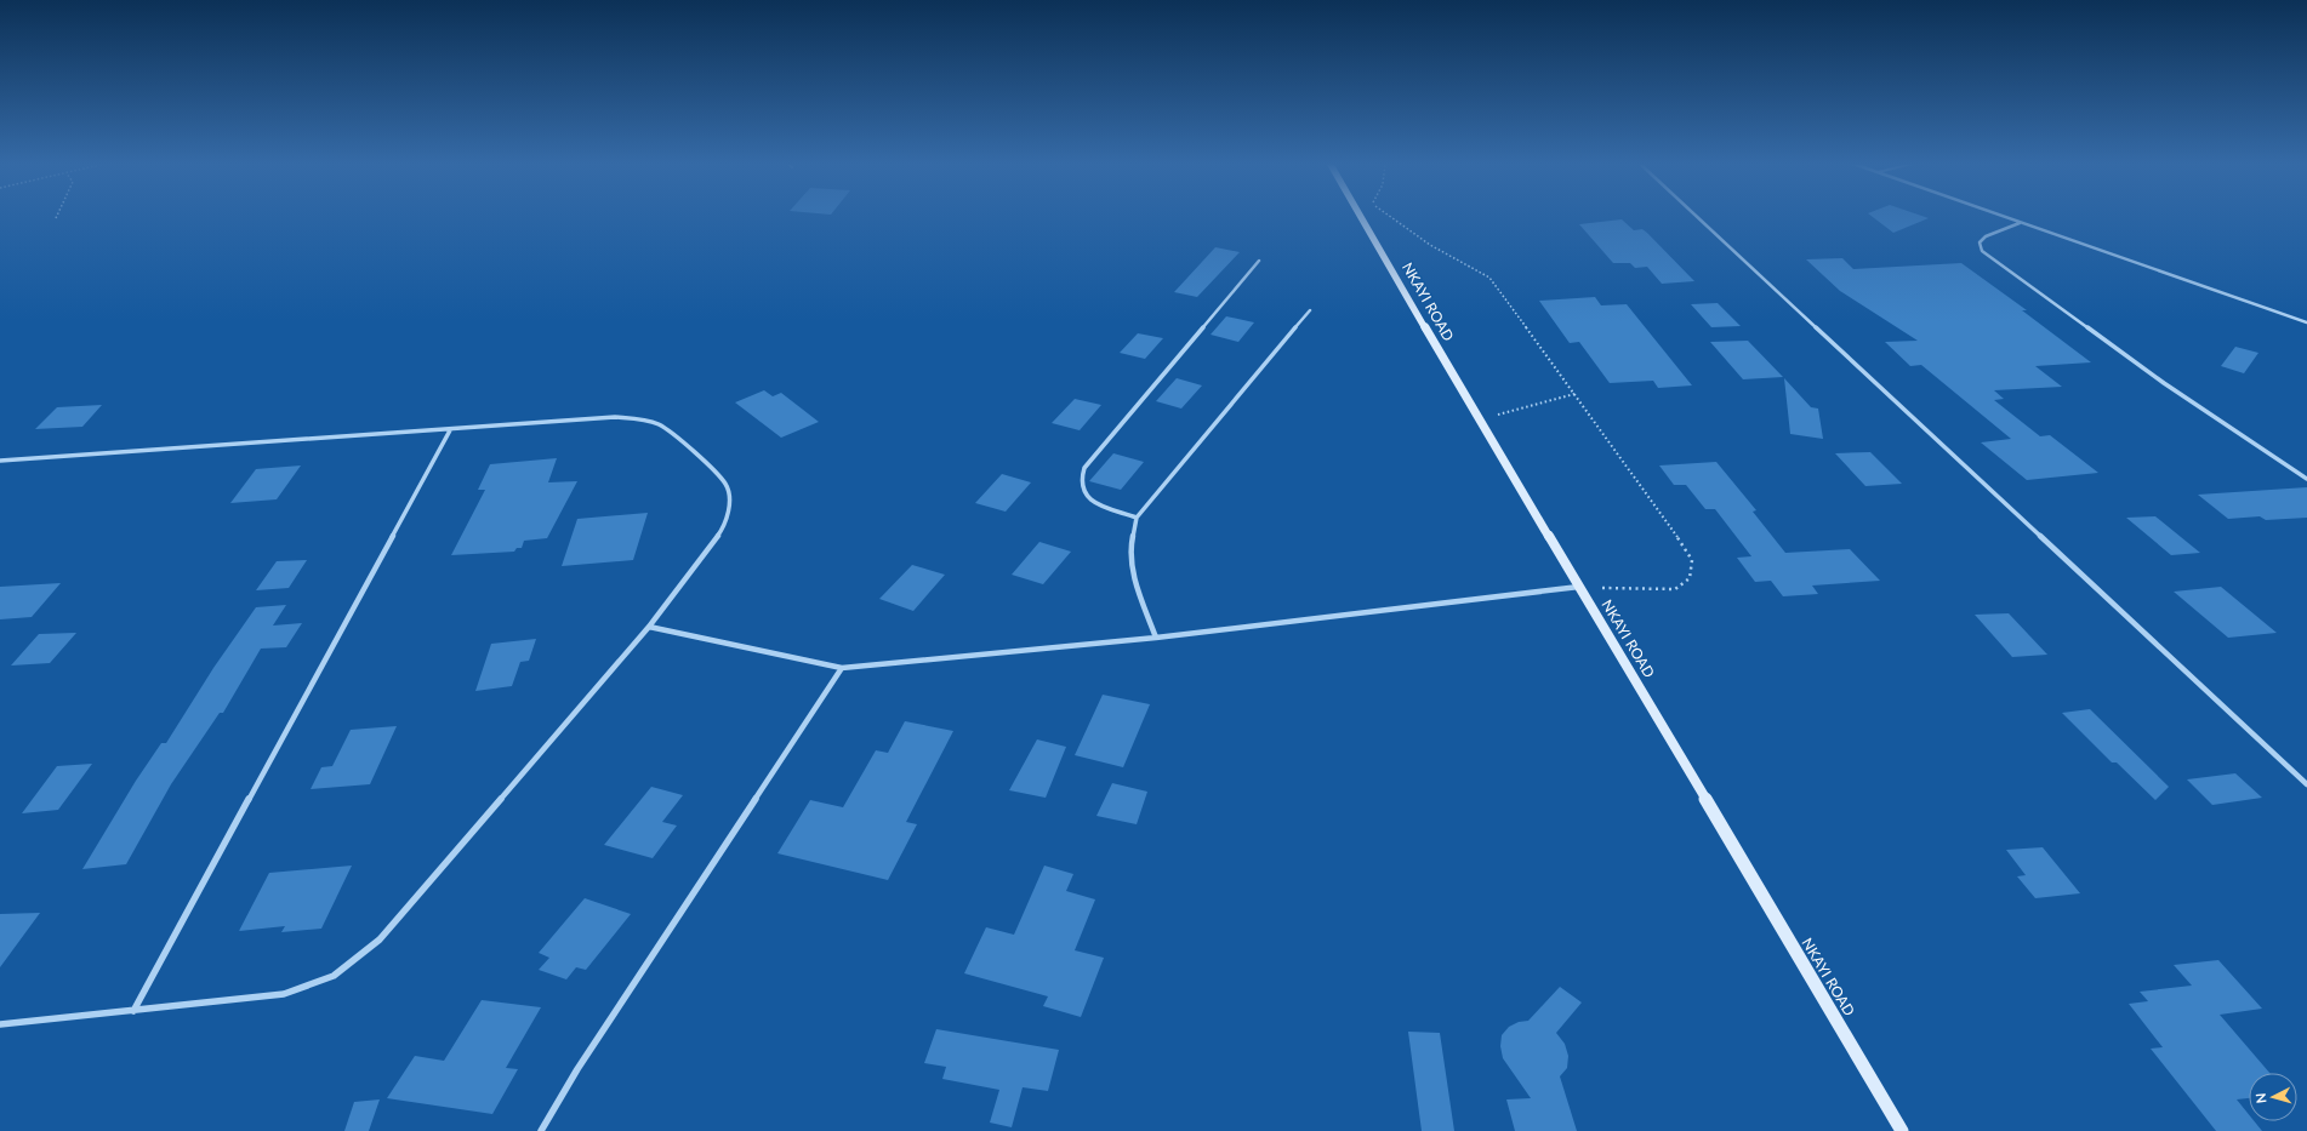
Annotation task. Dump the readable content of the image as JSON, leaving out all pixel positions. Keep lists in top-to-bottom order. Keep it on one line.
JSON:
{"streets":{"main road":["NKAYI ROAD"]},"north":"left"}
